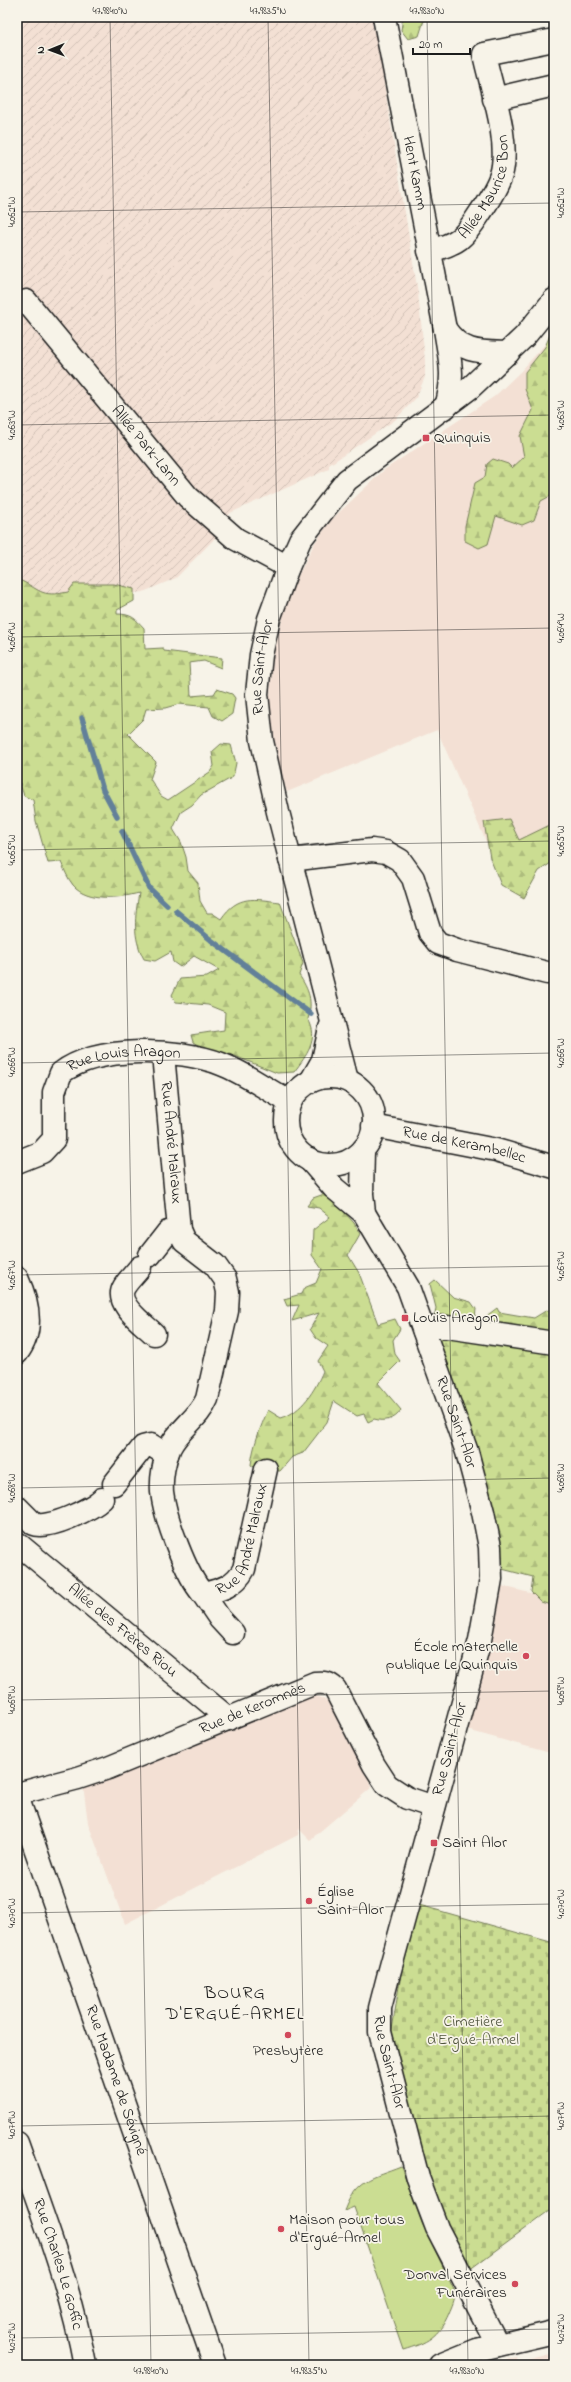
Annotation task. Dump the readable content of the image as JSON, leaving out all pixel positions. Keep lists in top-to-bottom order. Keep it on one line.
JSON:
{"streets":{"street":["Hent Kamm","Allée Maurice Bon","Allée Park-Lann","Rue Saint-Alor","Rue Louis Aragon","Rue André Malraux","Rue de Kerambellec","Allée des Frères Riou","Rue de Keromnès","Rue Madame de Sévigné","Rue Charles Le Goffic"]},"crossings":[["Hent Kamm","Allée Maurice Bon"],["Hent Kamm","Rue Saint-Alor"],["Allée Park-Lann","Rue Saint-Alor"],["Rue Saint-Alor","Rue Louis Aragon"],["Rue Saint-Alor","Rue de Kerambellec"],["Rue Saint-Alor","Rue de Keromnès"],["Rue Louis Aragon","Rue André Malraux"],["Rue Louis Aragon","Rue de Kerambellec"],["Allée des Frères Riou","Rue de Keromnès"],["Rue de Keromnès","Rue Madame de Sévigné"]],"districts":["BOURG D'ERGUÉ-ARMEL"],"parks":["Cimetière d'Ergué-Armel"],"places":{"transit":["Quinquis","Louis Aragon","Saint Alor"],"other":["École maternelle publique Le Quinquis","Église Saint-Alor","Presbytère","Maison pour tous d'Ergué-Armel","Donval Services Funéraires"]},"scale_bar":"20 m","north":"left","coordinates":["47.9840°N","47.9835°N","47.9830°N","4.062°W","4.063°W","4.064°W","4.065°W","4.066°W","4.067°W","4.068°W","4.069°W","4.070°W","4.071°W","4.072°W"]}
